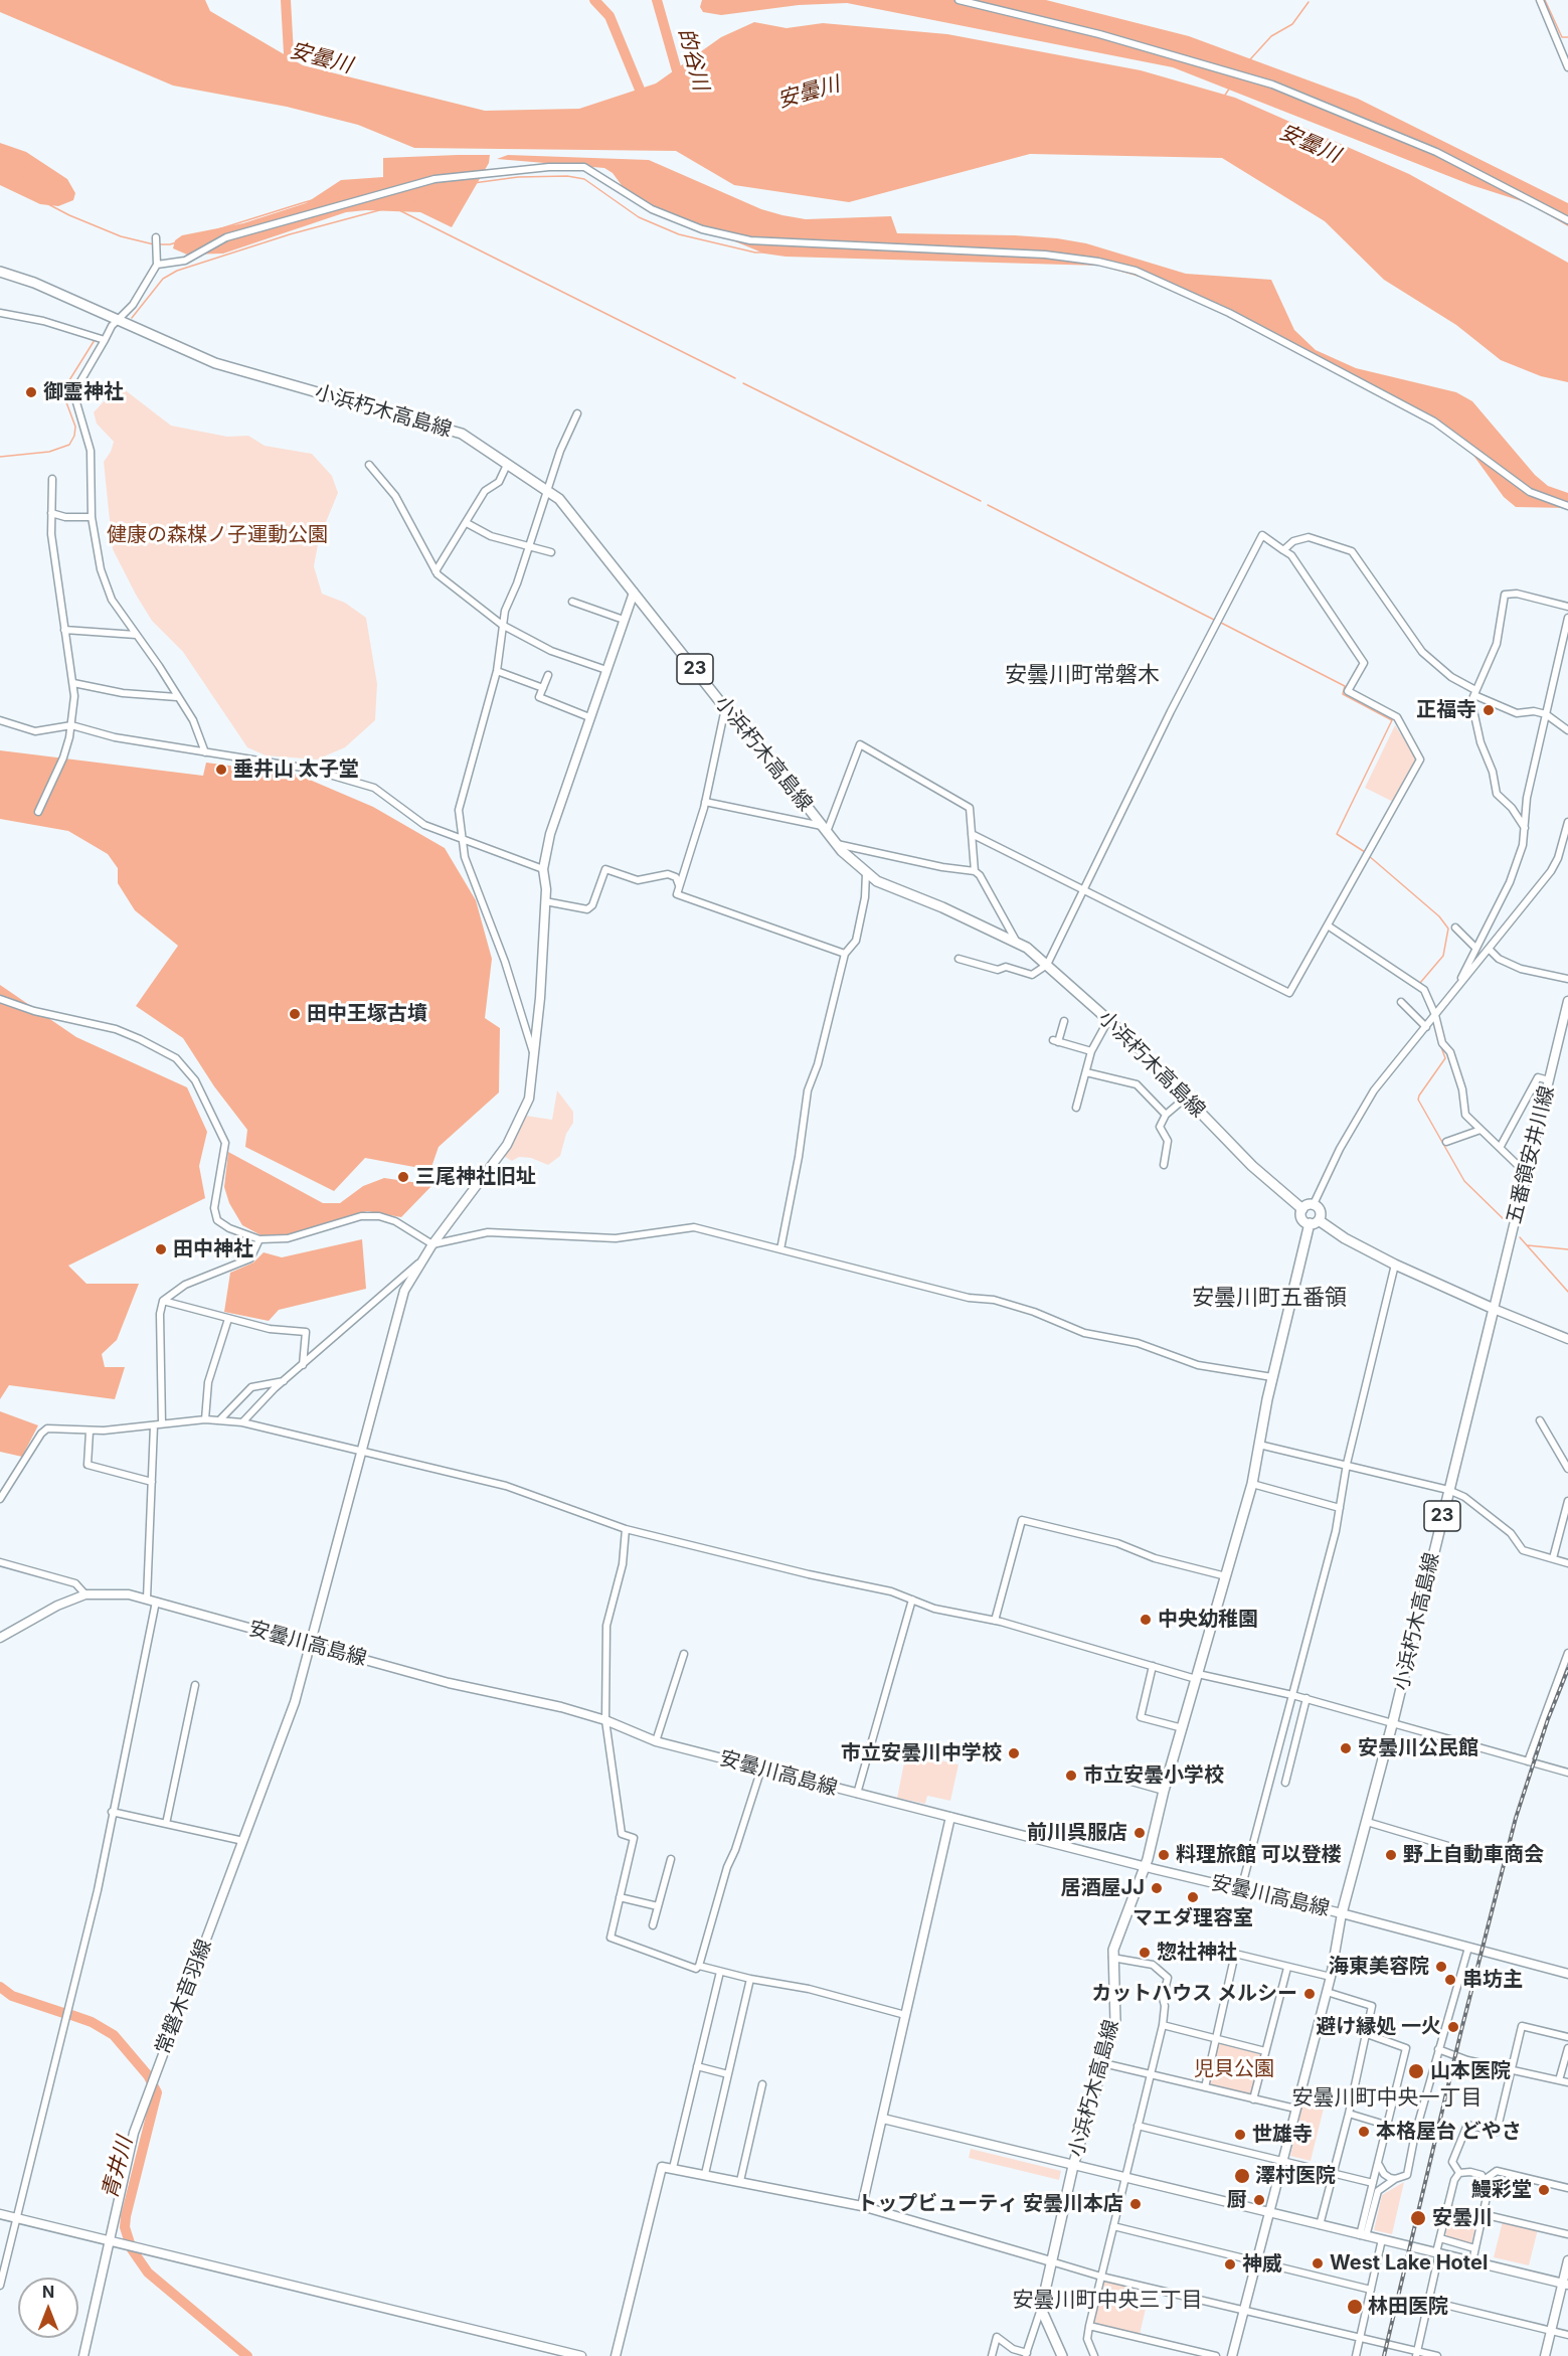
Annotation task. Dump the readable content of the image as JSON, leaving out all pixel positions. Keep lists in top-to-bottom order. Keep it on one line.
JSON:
{"streets":{"main road":["小浜朽木高島線","23","五番領安井川線","安曇川高島線","常磐木音羽線"]},"crossings":[["小浜朽木高島線","五番領安井川線"],["小浜朽木高島線","安曇川高島線"],["小浜朽木高島線","常磐木音羽線"],["安曇川高島線","常磐木音羽線"]],"districts":["安曇川町常磐木","安曇川町五番領","安曇川町中央一丁目","安曇川町中央三丁目"],"water":["安曇川","的谷川","青井川"],"parks":["健康の森楳ノ子運動公園","児貝公園"],"places":["御霊神社","正福寺","垂井山 太子堂","田中王塚古墳","三尾神社旧址","田中神社","中央幼稚園","安曇川公民館","市立安曇川中学校","市立安曇小学校","前川呉服店","料理旅館 可以登楼","野上自動車商会","居酒屋JJ","マエダ理容室","惣社神社","海東美容院","串坊主","カットハウス メルシー","避け縁処 一火","山本医院","本格屋台 どやさ","世雄寺","澤村医院","鰻彩堂","厨","トップビューティ 安曇川本店","安曇川","West Lake Hotel","神威","林田医院"],"north":"top"}
